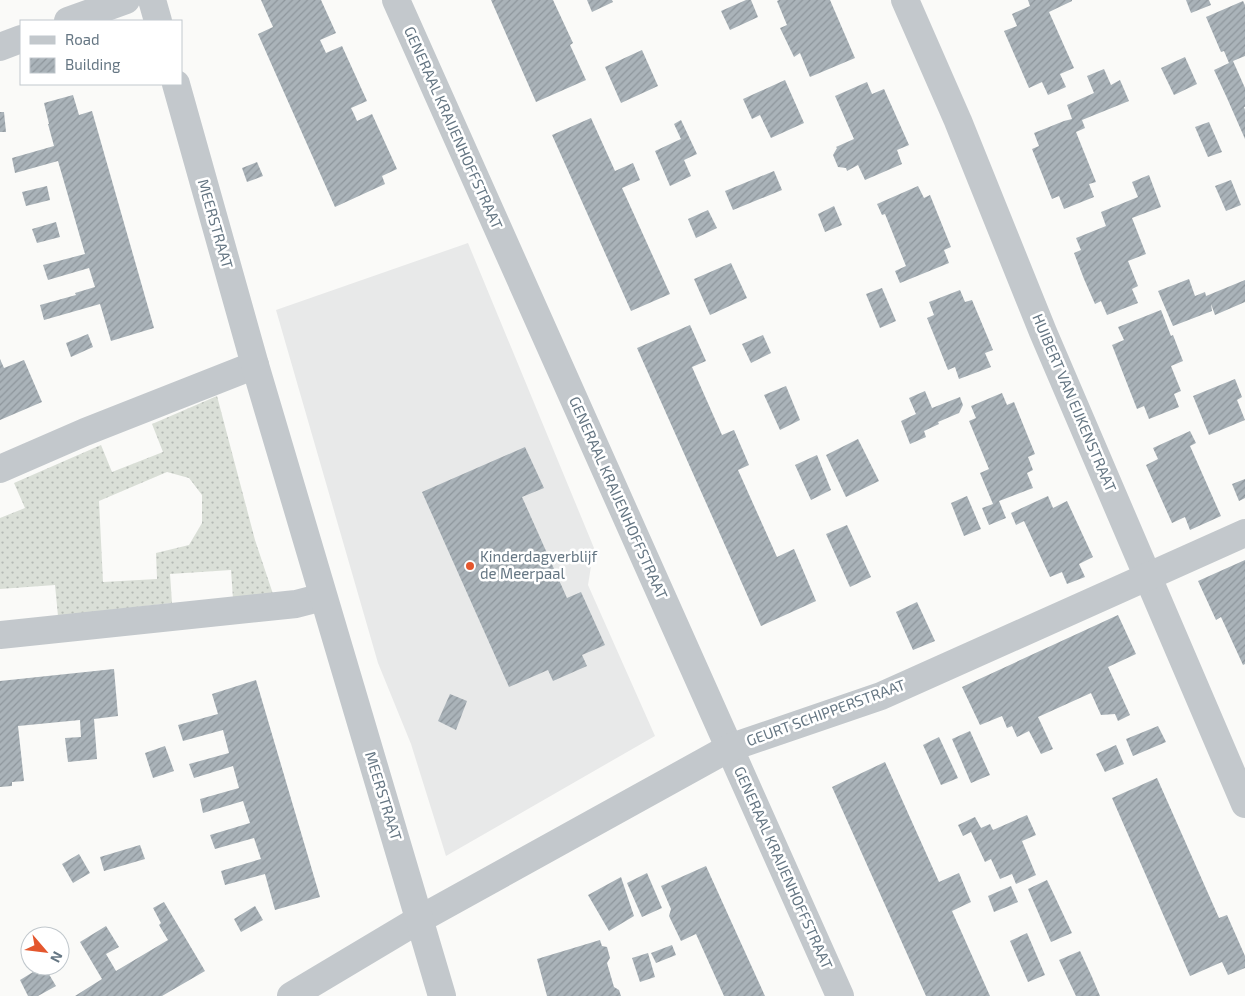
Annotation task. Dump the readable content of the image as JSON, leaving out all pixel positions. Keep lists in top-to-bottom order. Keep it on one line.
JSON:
{"streets":{"street":["GENERAAL KRAIJENHOFFSTRAAT","MEERSTRAAT","HUIBERT VAN EIJKENSTRAAT","GEURT SCHIPPERSTRAAT"]},"crossings":[["GENERAAL KRAIJENHOFFSTRAAT","GEURT SCHIPPERSTRAAT"],["MEERSTRAAT","GEURT SCHIPPERSTRAAT"],["HUIBERT VAN EIJKENSTRAAT","GEURT SCHIPPERSTRAAT"]],"places":["Kinderdagverblijf de Meerpaal"],"legend":["Road","Building"],"north":"bottom right"}
